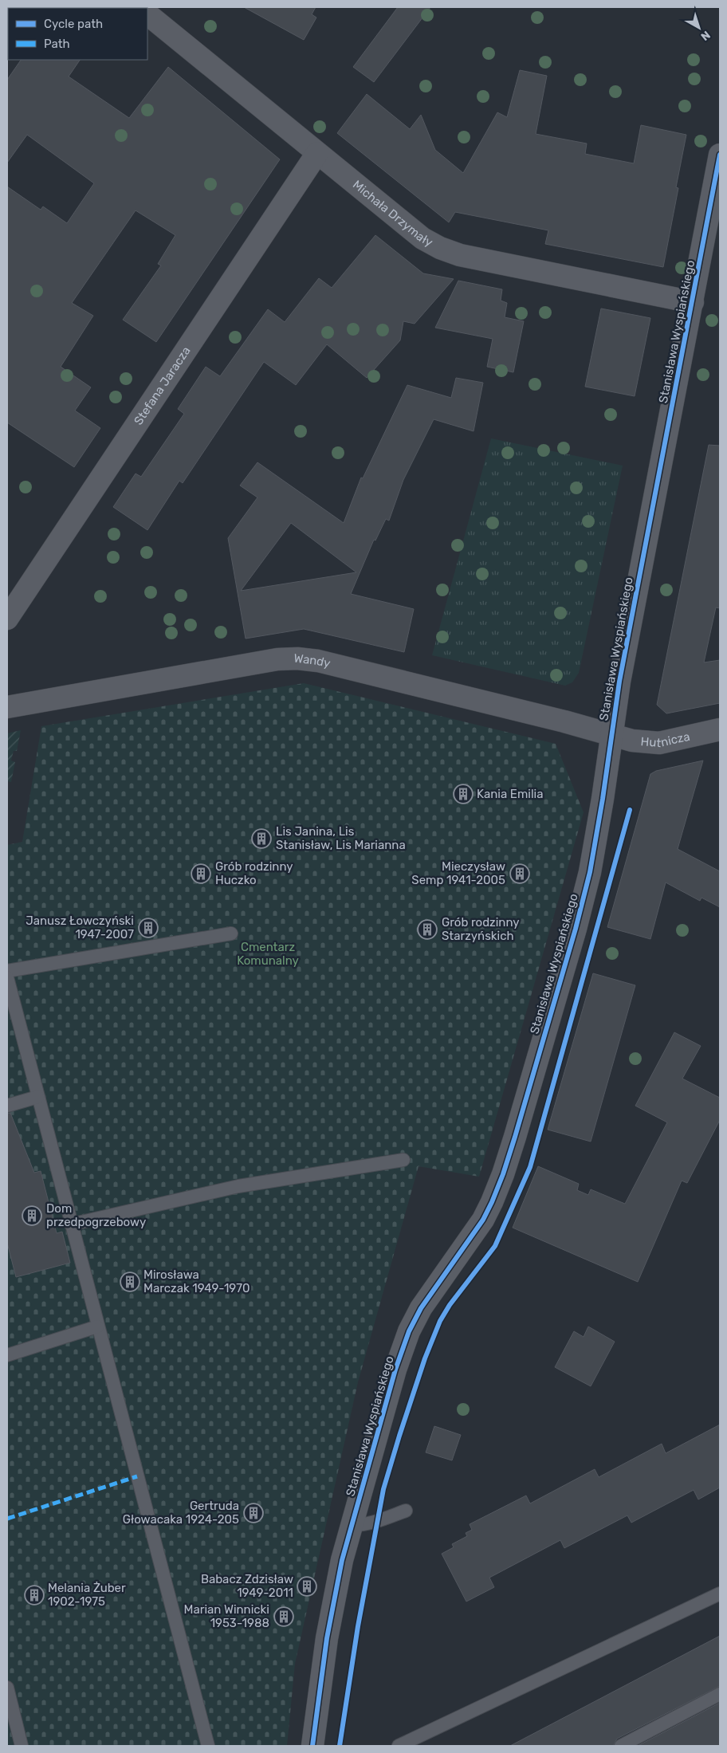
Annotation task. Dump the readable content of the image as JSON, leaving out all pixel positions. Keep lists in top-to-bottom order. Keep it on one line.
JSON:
{"streets":{"street":["Michała Drzymały","Stanisława Wyspiańskiego","Stefana Jaracza","Wandy","Hutnicza"]},"crossings":[["Michała Drzymały","Stanisława Wyspiańskiego"],["Michała Drzymały","Stefana Jaracza"],["Stanisława Wyspiańskiego","Wandy"],["Stanisława Wyspiańskiego","Hutnicza"],["Wandy","Hutnicza"]],"parks":["Cmentarz Komunalny"],"places":{"building":["Kania Emilia","Lis Janina, Lis Stanisław, Lis Marianna","Grób rodzinny Huczko","Mieczysław Semp 1941-2005","Janusz Łowczyński 1947-2007","Grób rodzinny Starzyńskich","Dom przedpogrzebowy","Mirosława Marczak 1949-1970","Gertruda Głowacaka 1924-205","Babacz Zdzisław 1949-2011","Melania Żuber 1902-1975","Marian Winnicki 1953-1988"]},"legend":["Cycle path","Path"],"north":"bottom right"}
